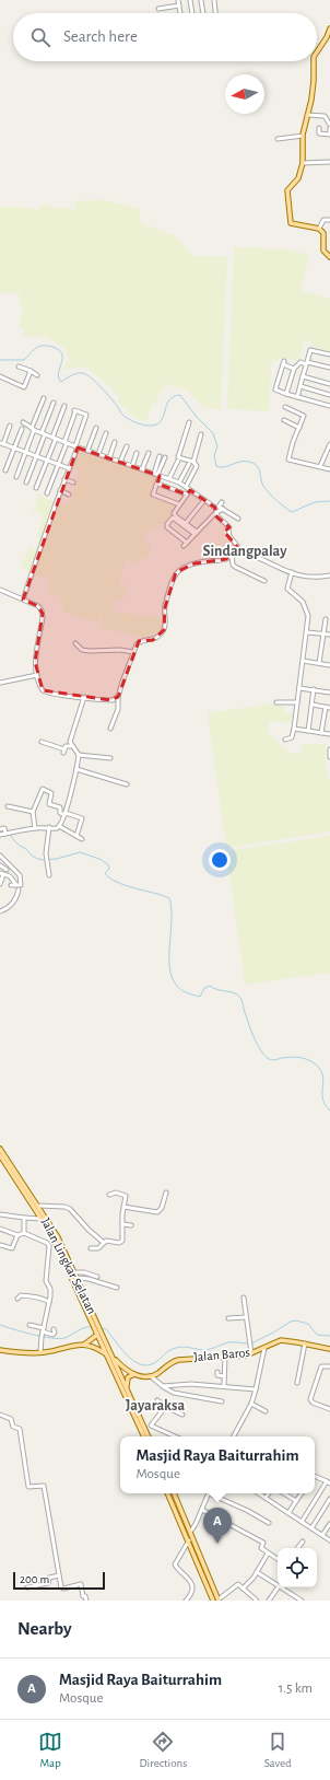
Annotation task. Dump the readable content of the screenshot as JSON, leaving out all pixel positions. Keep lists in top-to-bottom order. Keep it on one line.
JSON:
{"streets":{"main road":["Jalan Lingkar Selatan","Jalan Baros"]},"districts":["Sindangpalay","Jayaraksa"],"scale_bar":"200 m","north":"left","page":{"search":"Search here","popup":["Masjid Raya Baiturrahim","Mosque"],"pins":"A","scale":"200 m","heading":"Nearby","list":[{"mark":"A","name":"Masjid Raya Baiturrahim","note":"Mosque","value":"1.5 km"}],"nav":["Map","Directions","Saved"]}}
